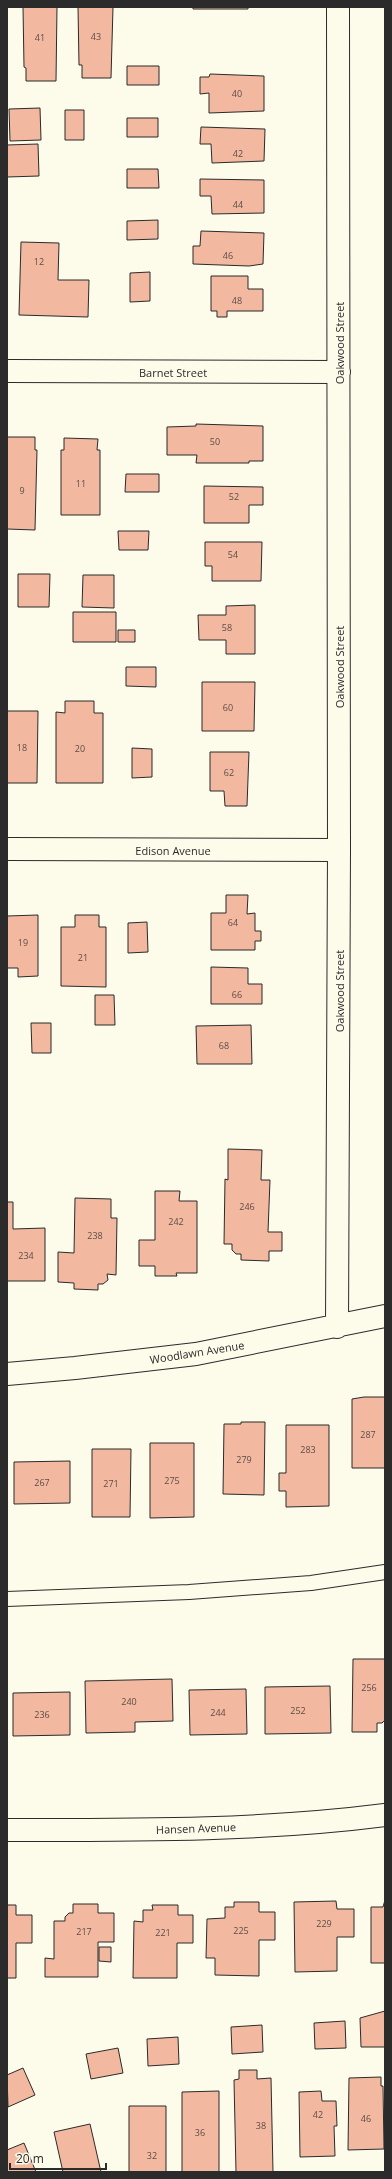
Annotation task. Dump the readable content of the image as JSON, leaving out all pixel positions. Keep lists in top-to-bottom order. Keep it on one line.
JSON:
{"streets":{"street":["Oakwood Street","Barnet Street","Edison Avenue","Woodlawn Avenue","Hansen Avenue"]},"crossings":[["Oakwood Street","Barnet Street"],["Oakwood Street","Edison Avenue"],["Oakwood Street","Woodlawn Avenue"]],"house_numbers":["43","41","40","42","44","46","12","48","50","11","9","52","54","58","60","18","20","62","64","19","21","66","68","246","242","238","234","287","283","279","275","267","271","256","240","252","244","236","229","225","217","221","42","46","38","36","32"],"scale_bar":"20 m"}
